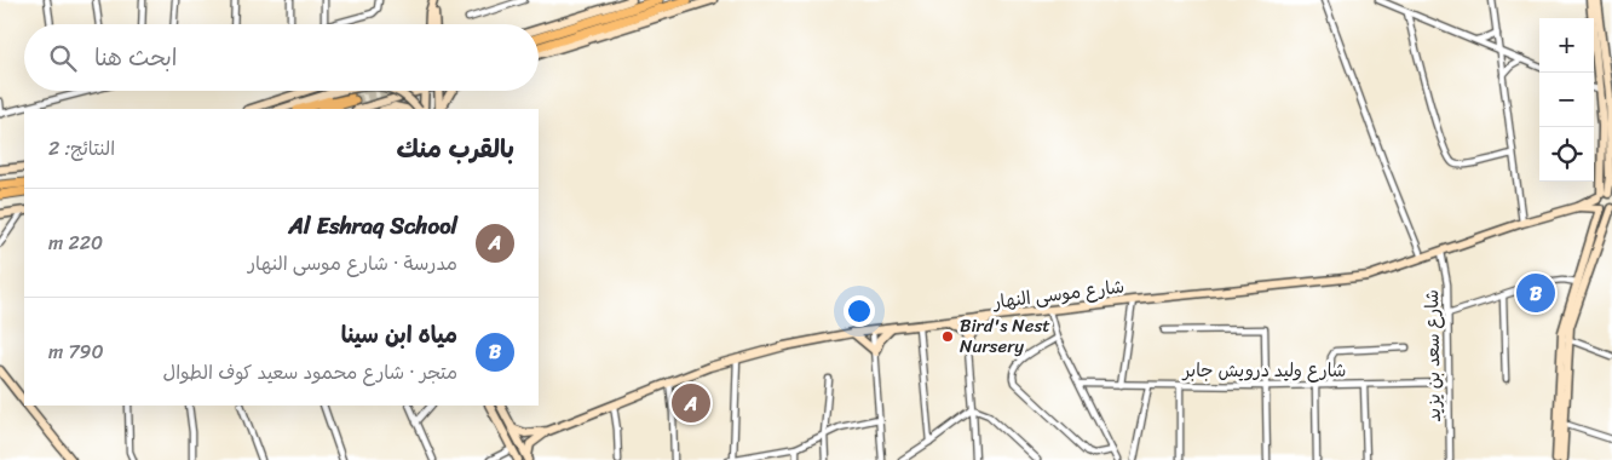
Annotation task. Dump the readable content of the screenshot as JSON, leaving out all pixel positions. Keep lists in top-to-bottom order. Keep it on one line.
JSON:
{"streets":{"street":["شارع موسى النهار","شارع سعد بن يزيد","شارع وليد درويش جابر"]},"crossings":[["شارع موسى النهار","شارع سعد بن يزيد"],["شارع سعد بن يزيد","شارع وليد درويش جابر"]],"places":["Bird's Nest Nursery"],"page":{"map_buttons":["+","−"],"search":"ابحث هنا","heading":["بالقرب منك","النتائج: 2"],"list":[{"mark":"A","name":"Al Eshraq School","note":"مدرسة · شارع موسى النهار","value":"220 m"},{"mark":"B","name":"مياه ابن سينا","note":"متجر · شارع محمود سعيد كوف الطوال","value":"790 m"}],"pins":["B","A"]}}
